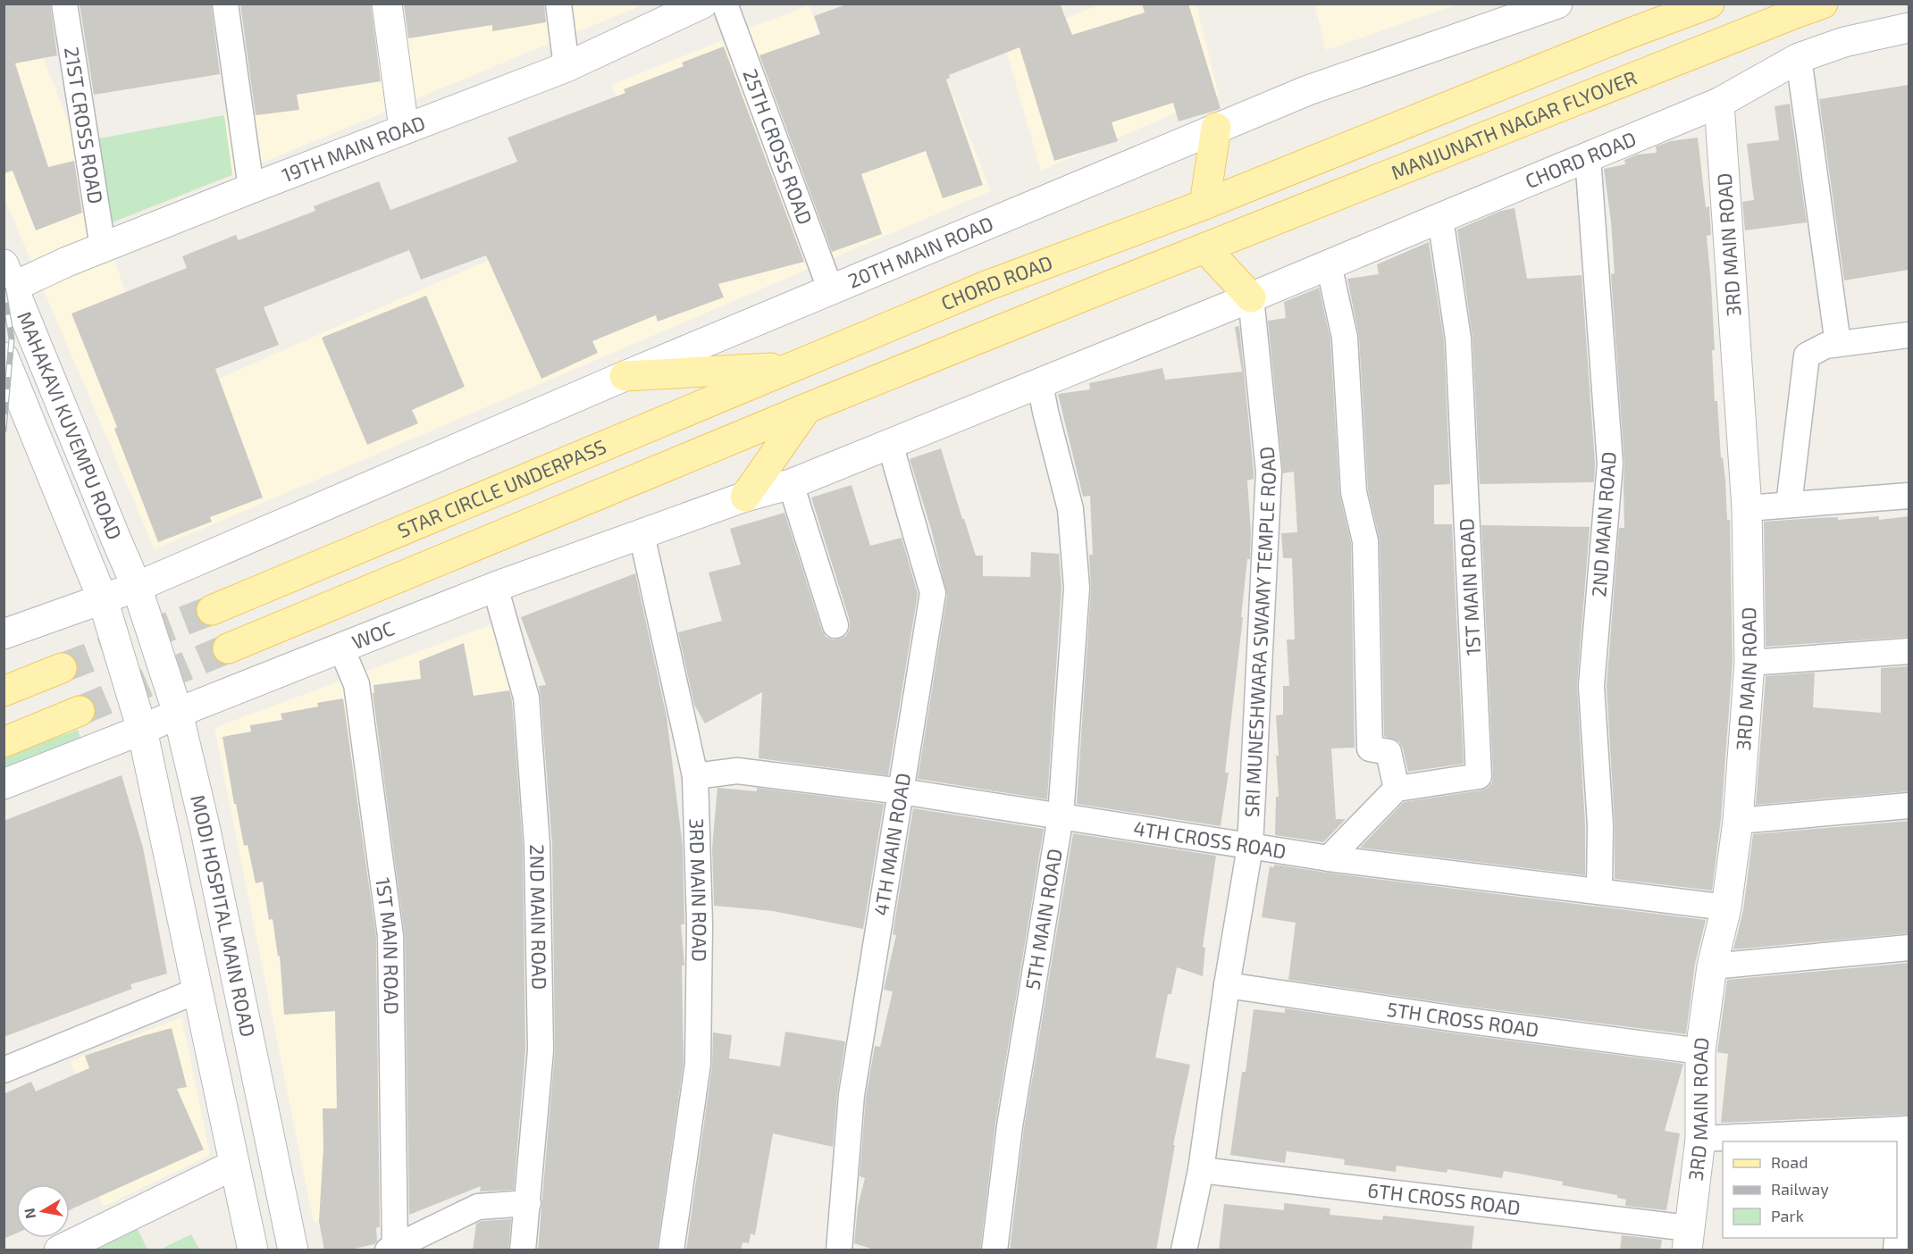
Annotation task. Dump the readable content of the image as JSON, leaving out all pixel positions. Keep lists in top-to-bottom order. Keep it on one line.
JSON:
{"streets":{"main road":["MANJUNATH NAGAR FLYOVER","CHORD ROAD","STAR CIRCLE UNDERPASS"],"street":["21ST CROSS ROAD","25TH CROSS ROAD","19TH MAIN ROAD","3RD MAIN ROAD","20TH MAIN ROAD","MAHAKAVI KUVEMPU ROAD","2ND MAIN ROAD","1ST MAIN ROAD","SRI MUNESHWARA SWAMY TEMPLE ROAD","WOC","4TH CROSS ROAD","4TH MAIN ROAD","MODI HOSPITAL MAIN ROAD","5TH MAIN ROAD","5TH CROSS ROAD","6TH CROSS ROAD"]},"crossings":[["MANJUNATH NAGAR FLYOVER","CHORD ROAD"],["21ST CROSS ROAD","19TH MAIN ROAD"],["25TH CROSS ROAD","20TH MAIN ROAD"],["19TH MAIN ROAD","MAHAKAVI KUVEMPU ROAD"],["CHORD ROAD","3RD MAIN ROAD"],["CHORD ROAD","STAR CIRCLE UNDERPASS"],["CHORD ROAD","2ND MAIN ROAD"],["CHORD ROAD","1ST MAIN ROAD"],["CHORD ROAD","SRI MUNESHWARA SWAMY TEMPLE ROAD"],["CHORD ROAD","WOC"],["CHORD ROAD","5TH MAIN ROAD"],["3RD MAIN ROAD","WOC"],["3RD MAIN ROAD","4TH CROSS ROAD"],["3RD MAIN ROAD","5TH CROSS ROAD"],["3RD MAIN ROAD","6TH CROSS ROAD"],["20TH MAIN ROAD","MAHAKAVI KUVEMPU ROAD"],["20TH MAIN ROAD","MODI HOSPITAL MAIN ROAD"],["MAHAKAVI KUVEMPU ROAD","MODI HOSPITAL MAIN ROAD"],["2ND MAIN ROAD","WOC"],["2ND MAIN ROAD","4TH CROSS ROAD"],["1ST MAIN ROAD","WOC"],["SRI MUNESHWARA SWAMY TEMPLE ROAD","4TH CROSS ROAD"],["SRI MUNESHWARA SWAMY TEMPLE ROAD","5TH CROSS ROAD"],["SRI MUNESHWARA SWAMY TEMPLE ROAD","6TH CROSS ROAD"],["WOC","4TH MAIN ROAD"],["WOC","MODI HOSPITAL MAIN ROAD"],["WOC","5TH MAIN ROAD"],["4TH CROSS ROAD","4TH MAIN ROAD"],["4TH CROSS ROAD","5TH MAIN ROAD"]],"legend":["Road","Railway","Park"],"north":"left"}
